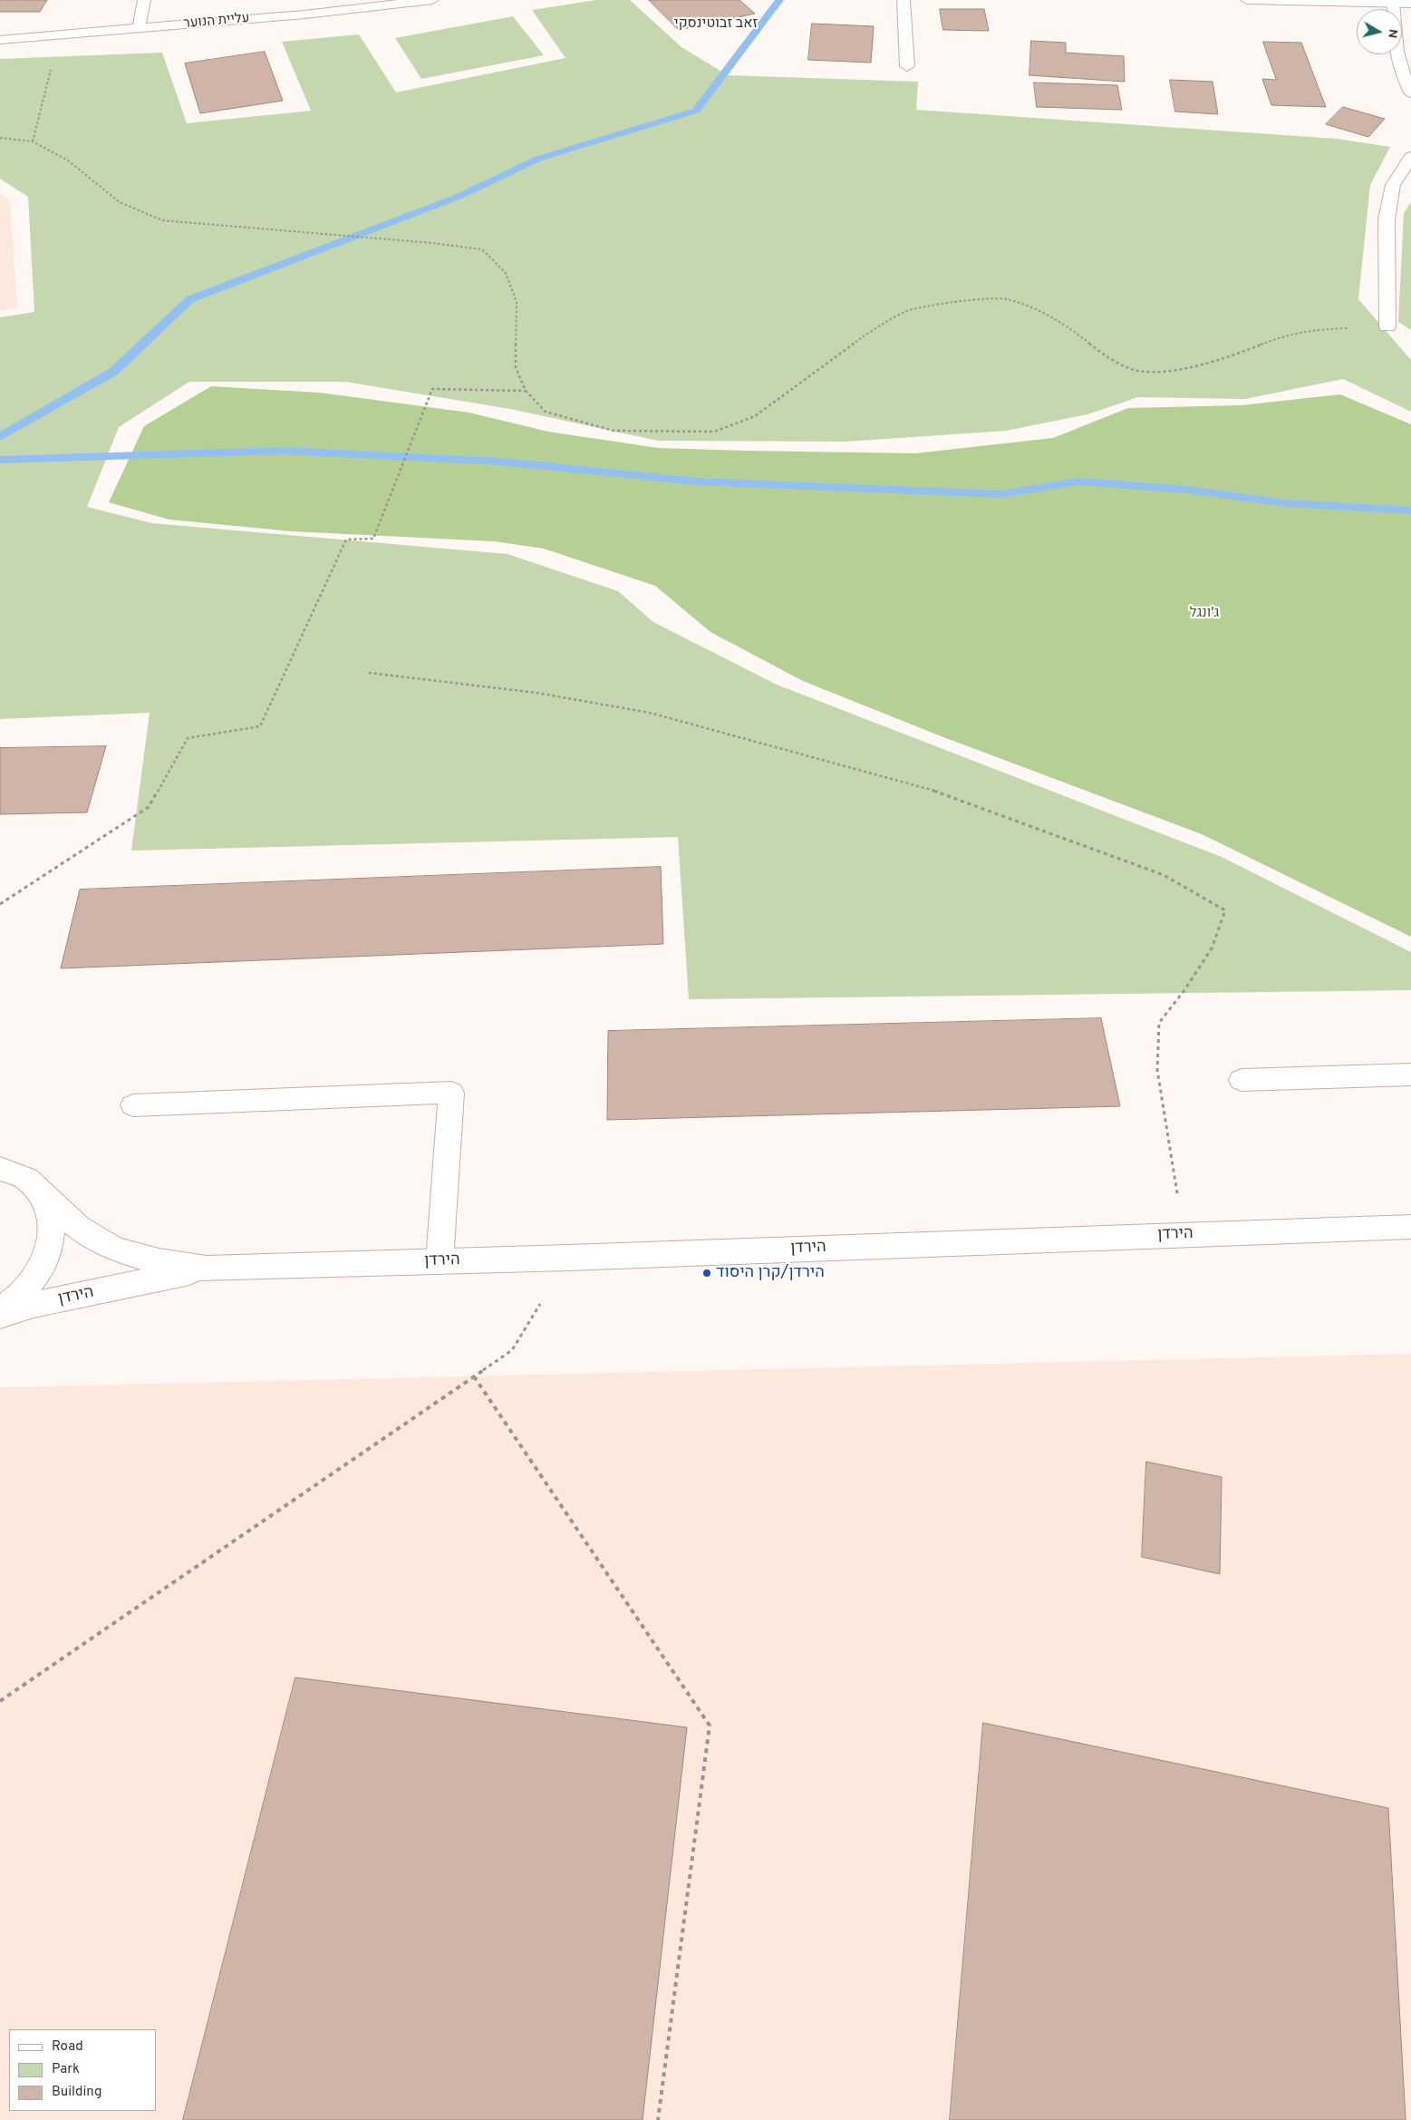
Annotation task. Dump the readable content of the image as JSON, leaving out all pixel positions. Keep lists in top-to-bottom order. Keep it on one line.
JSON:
{"streets":{"street":["עליית הנוער","הירדן"]},"districts":["זאב זבוטינסקי"],"parks":["ג'ונגל"],"places":["הירדן/קרן היסוד"],"legend":["Road","Park","Building"],"north":"right"}
